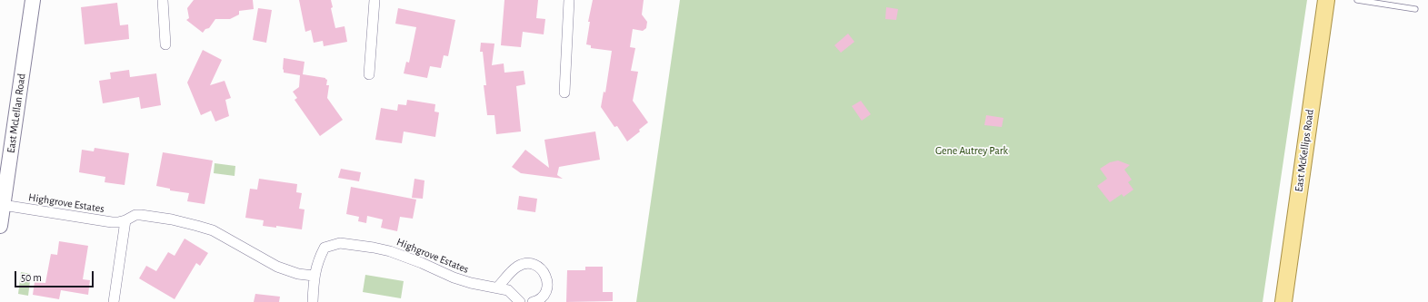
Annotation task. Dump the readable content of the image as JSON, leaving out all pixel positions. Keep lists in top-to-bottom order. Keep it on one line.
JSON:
{"streets":{"main road":["East McKellips Road"],"street":["East McLellan Road","Highgrove Estates"]},"crossings":[["East McLellan Road","Highgrove Estates"]],"parks":["Gene Autrey Park"],"scale_bar":"50 m"}
